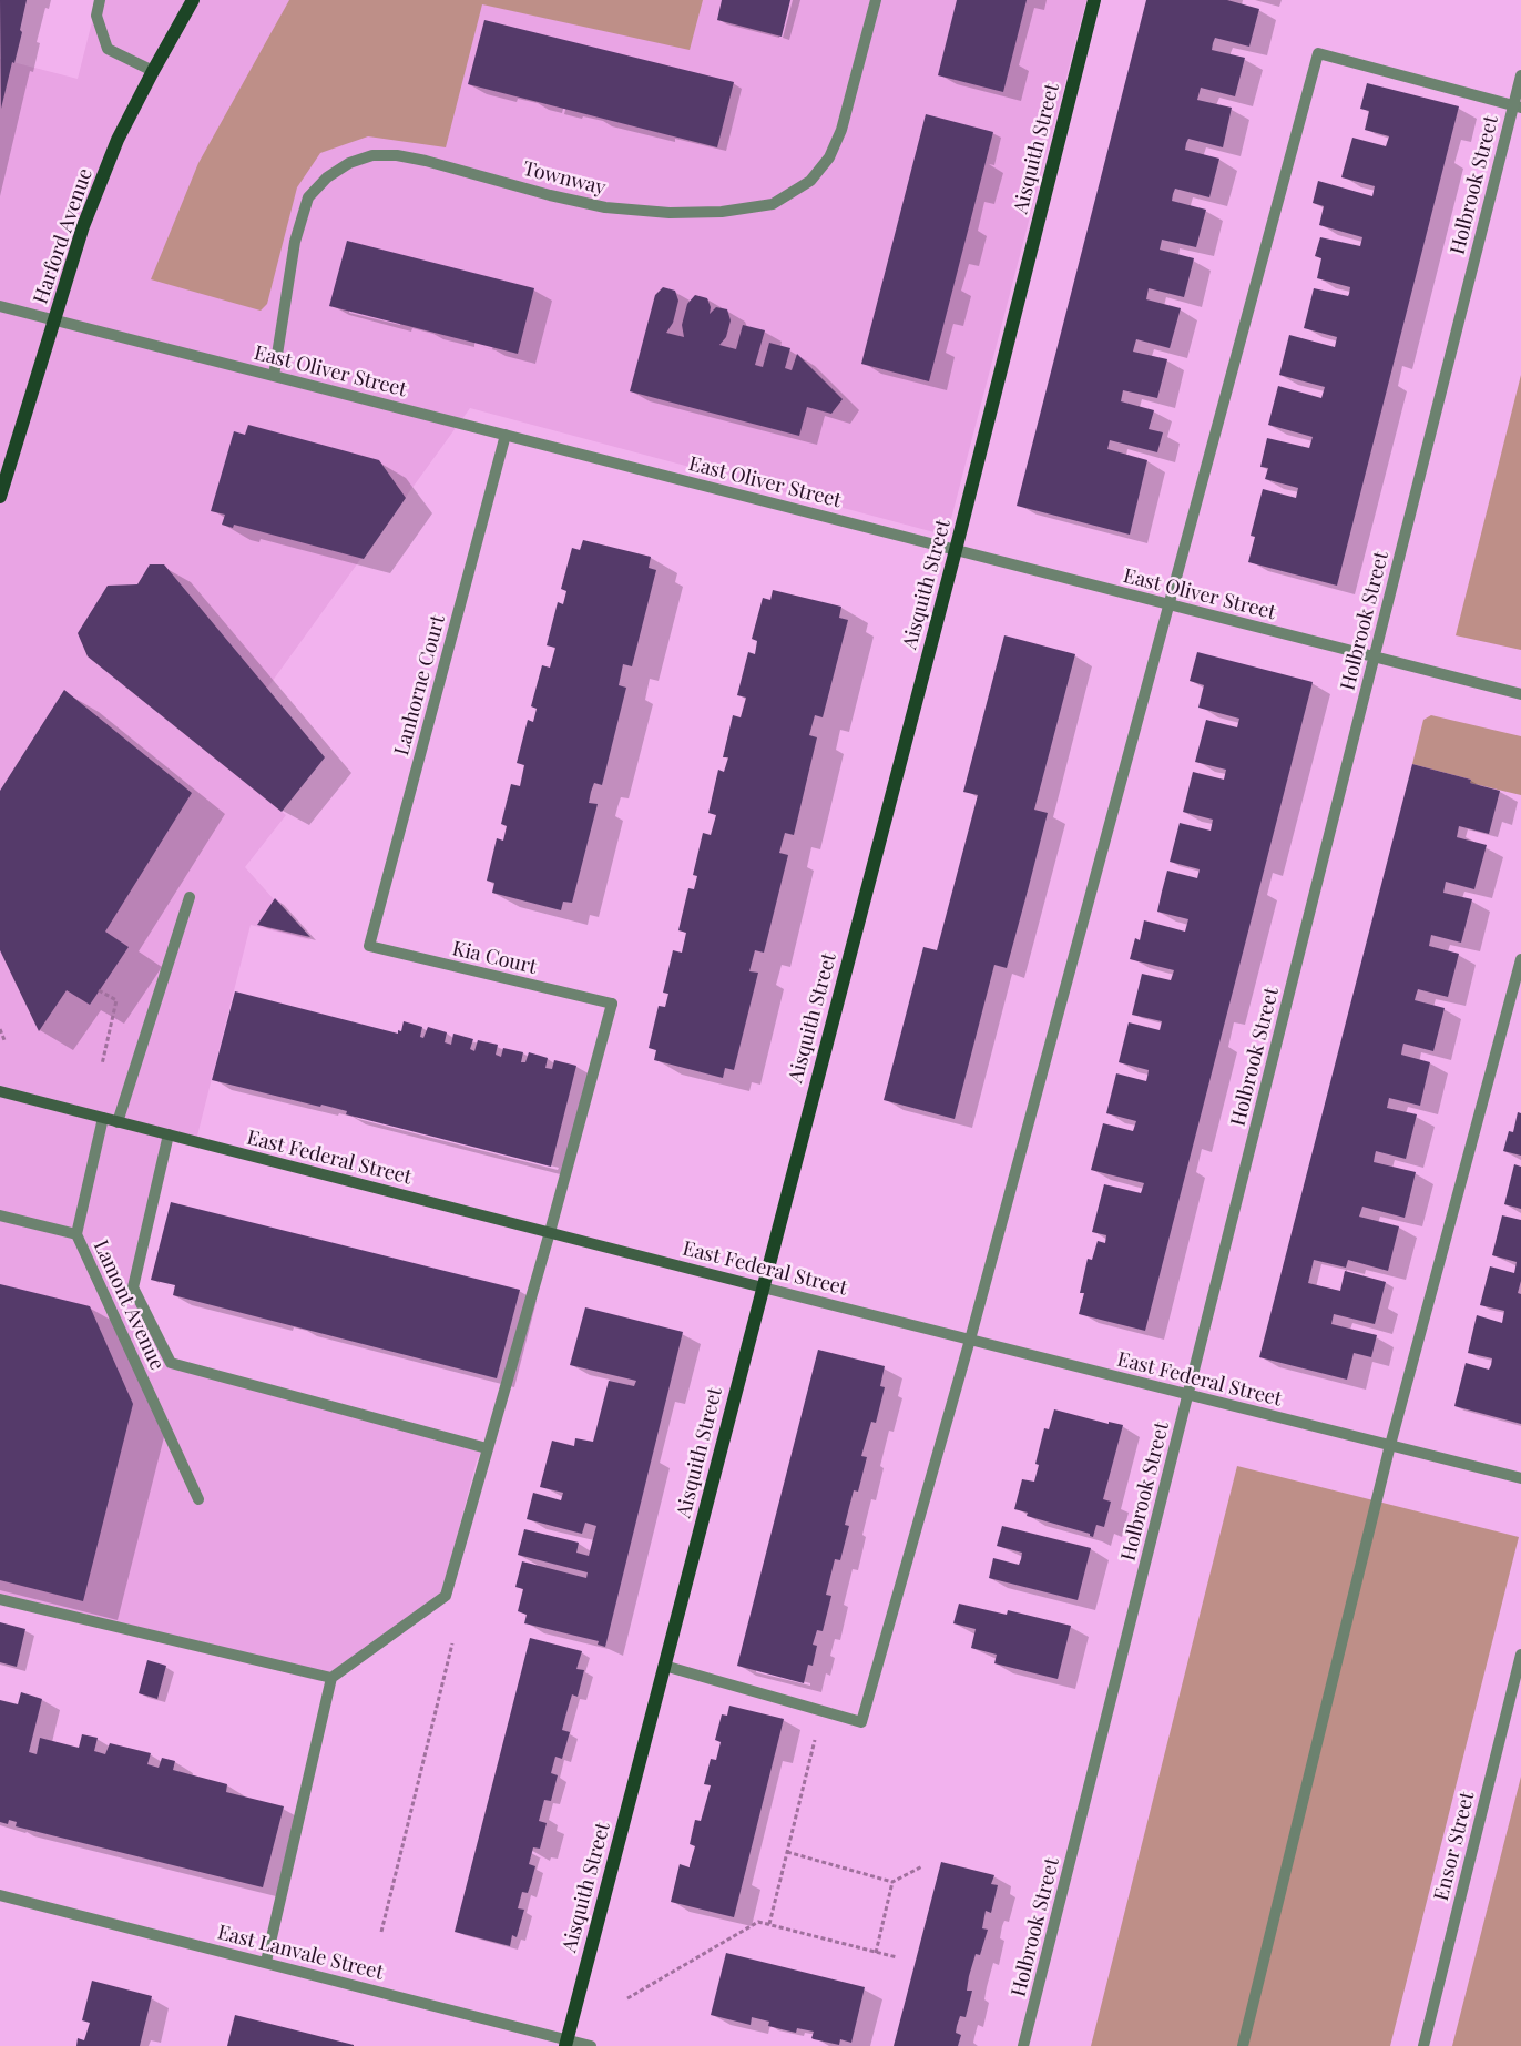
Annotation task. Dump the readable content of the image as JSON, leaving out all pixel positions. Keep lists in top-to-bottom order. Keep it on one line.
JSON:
{"streets":{"main road":["Aisquith Street","Harford Avenue"],"street":["Townway","Holbrook Street","East Oliver Street","Lanhorne Court","Kia Court","East Federal Street","Lamont Avenue","Ensor Street","East Lanvale Street"]},"crossings":[["Aisquith Street","East Oliver Street"],["Aisquith Street","East Federal Street"],["Aisquith Street","East Lanvale Street"],["Townway","East Oliver Street"],["Holbrook Street","East Oliver Street"],["Holbrook Street","East Federal Street"],["Harford Avenue","East Oliver Street"],["East Oliver Street","Lanhorne Court"],["Lanhorne Court","Kia Court"],["Kia Court","East Federal Street"],["East Federal Street","Lamont Avenue"]]}
